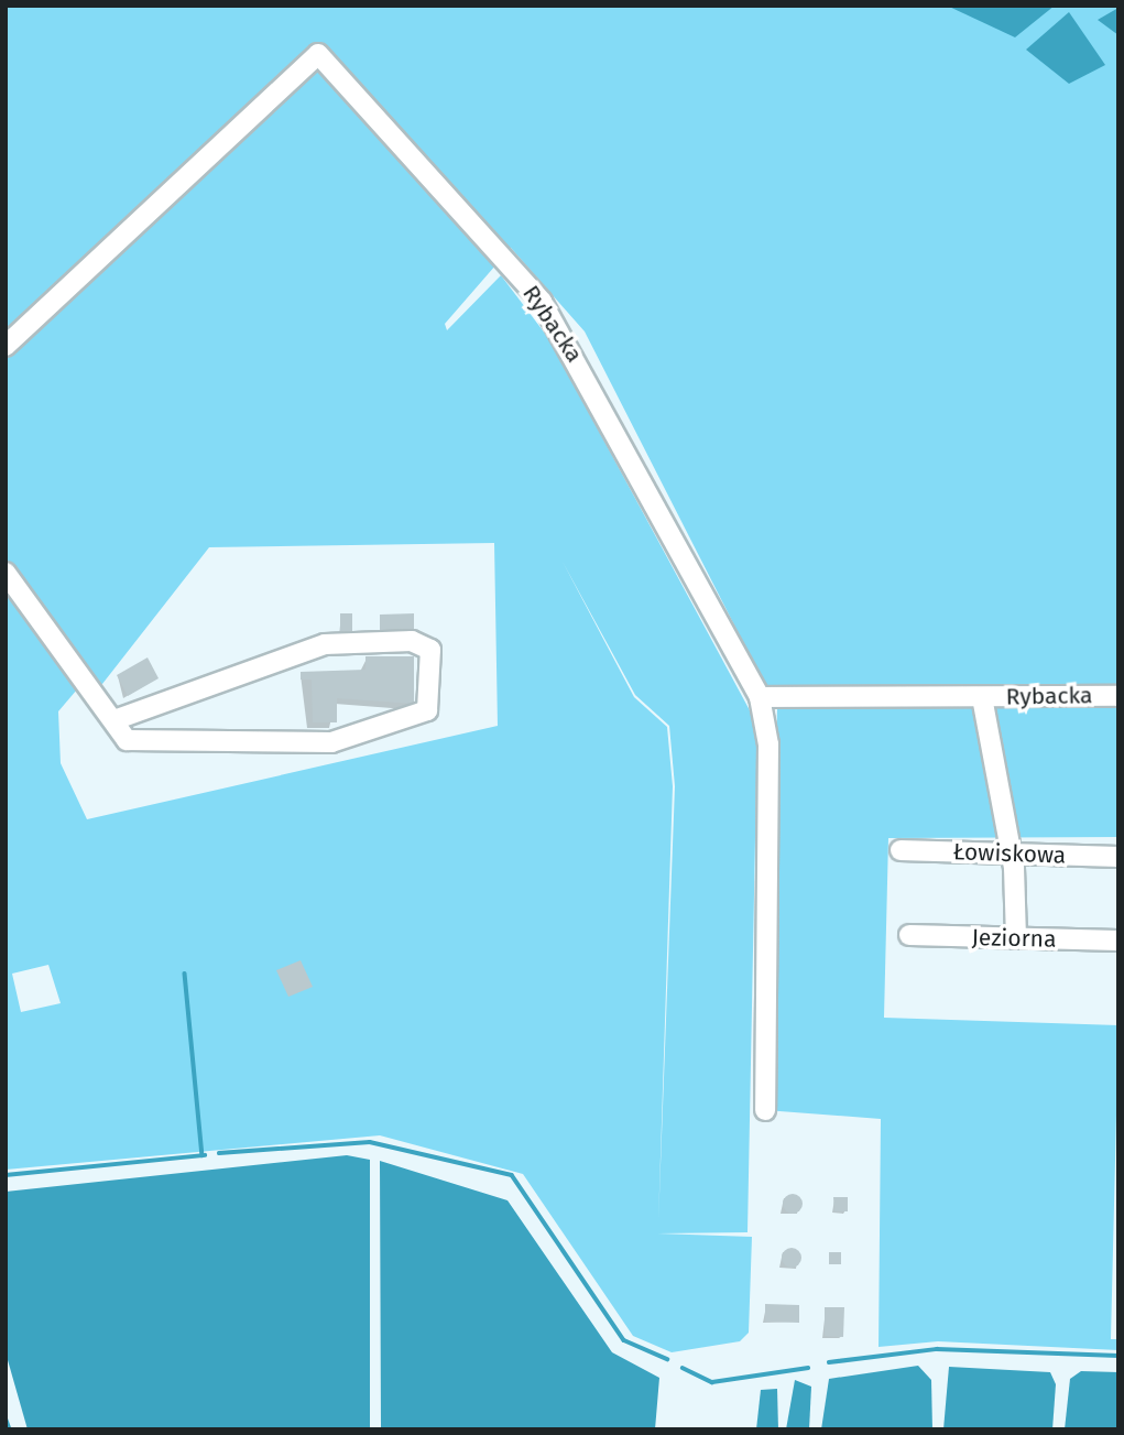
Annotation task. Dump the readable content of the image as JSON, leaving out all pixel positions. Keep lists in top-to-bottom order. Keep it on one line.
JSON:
{"streets":{"street":["Rybacka","Łowiskowa","Jeziorna"]}}
